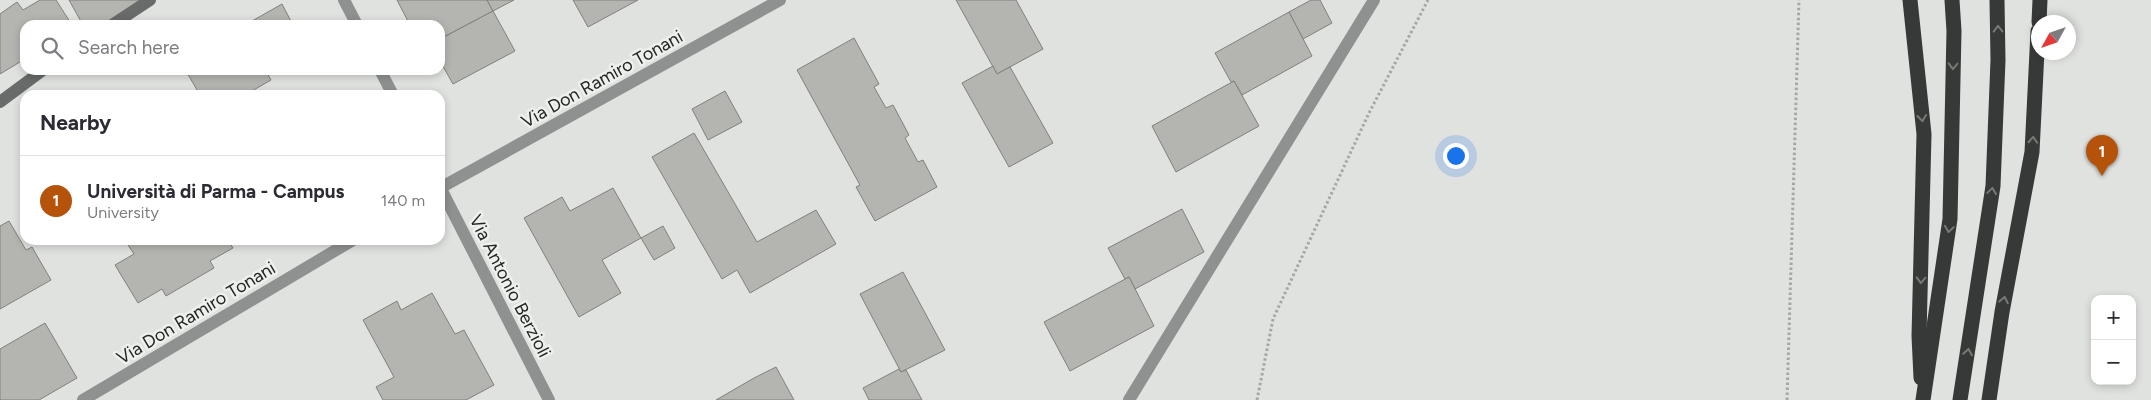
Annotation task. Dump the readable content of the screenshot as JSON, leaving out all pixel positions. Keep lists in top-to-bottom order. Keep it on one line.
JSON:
{"streets":{"street":["Via Don Ramiro Tonani","Via Antonio Berzioli"]},"north":"bottom left","page":{"search":"Search here","heading":"Nearby","pins":"1","list":[{"mark":"1","name":"Università di Parma - Campus","note":"University","value":"140 m"}],"map_buttons":["+","−"]}}
